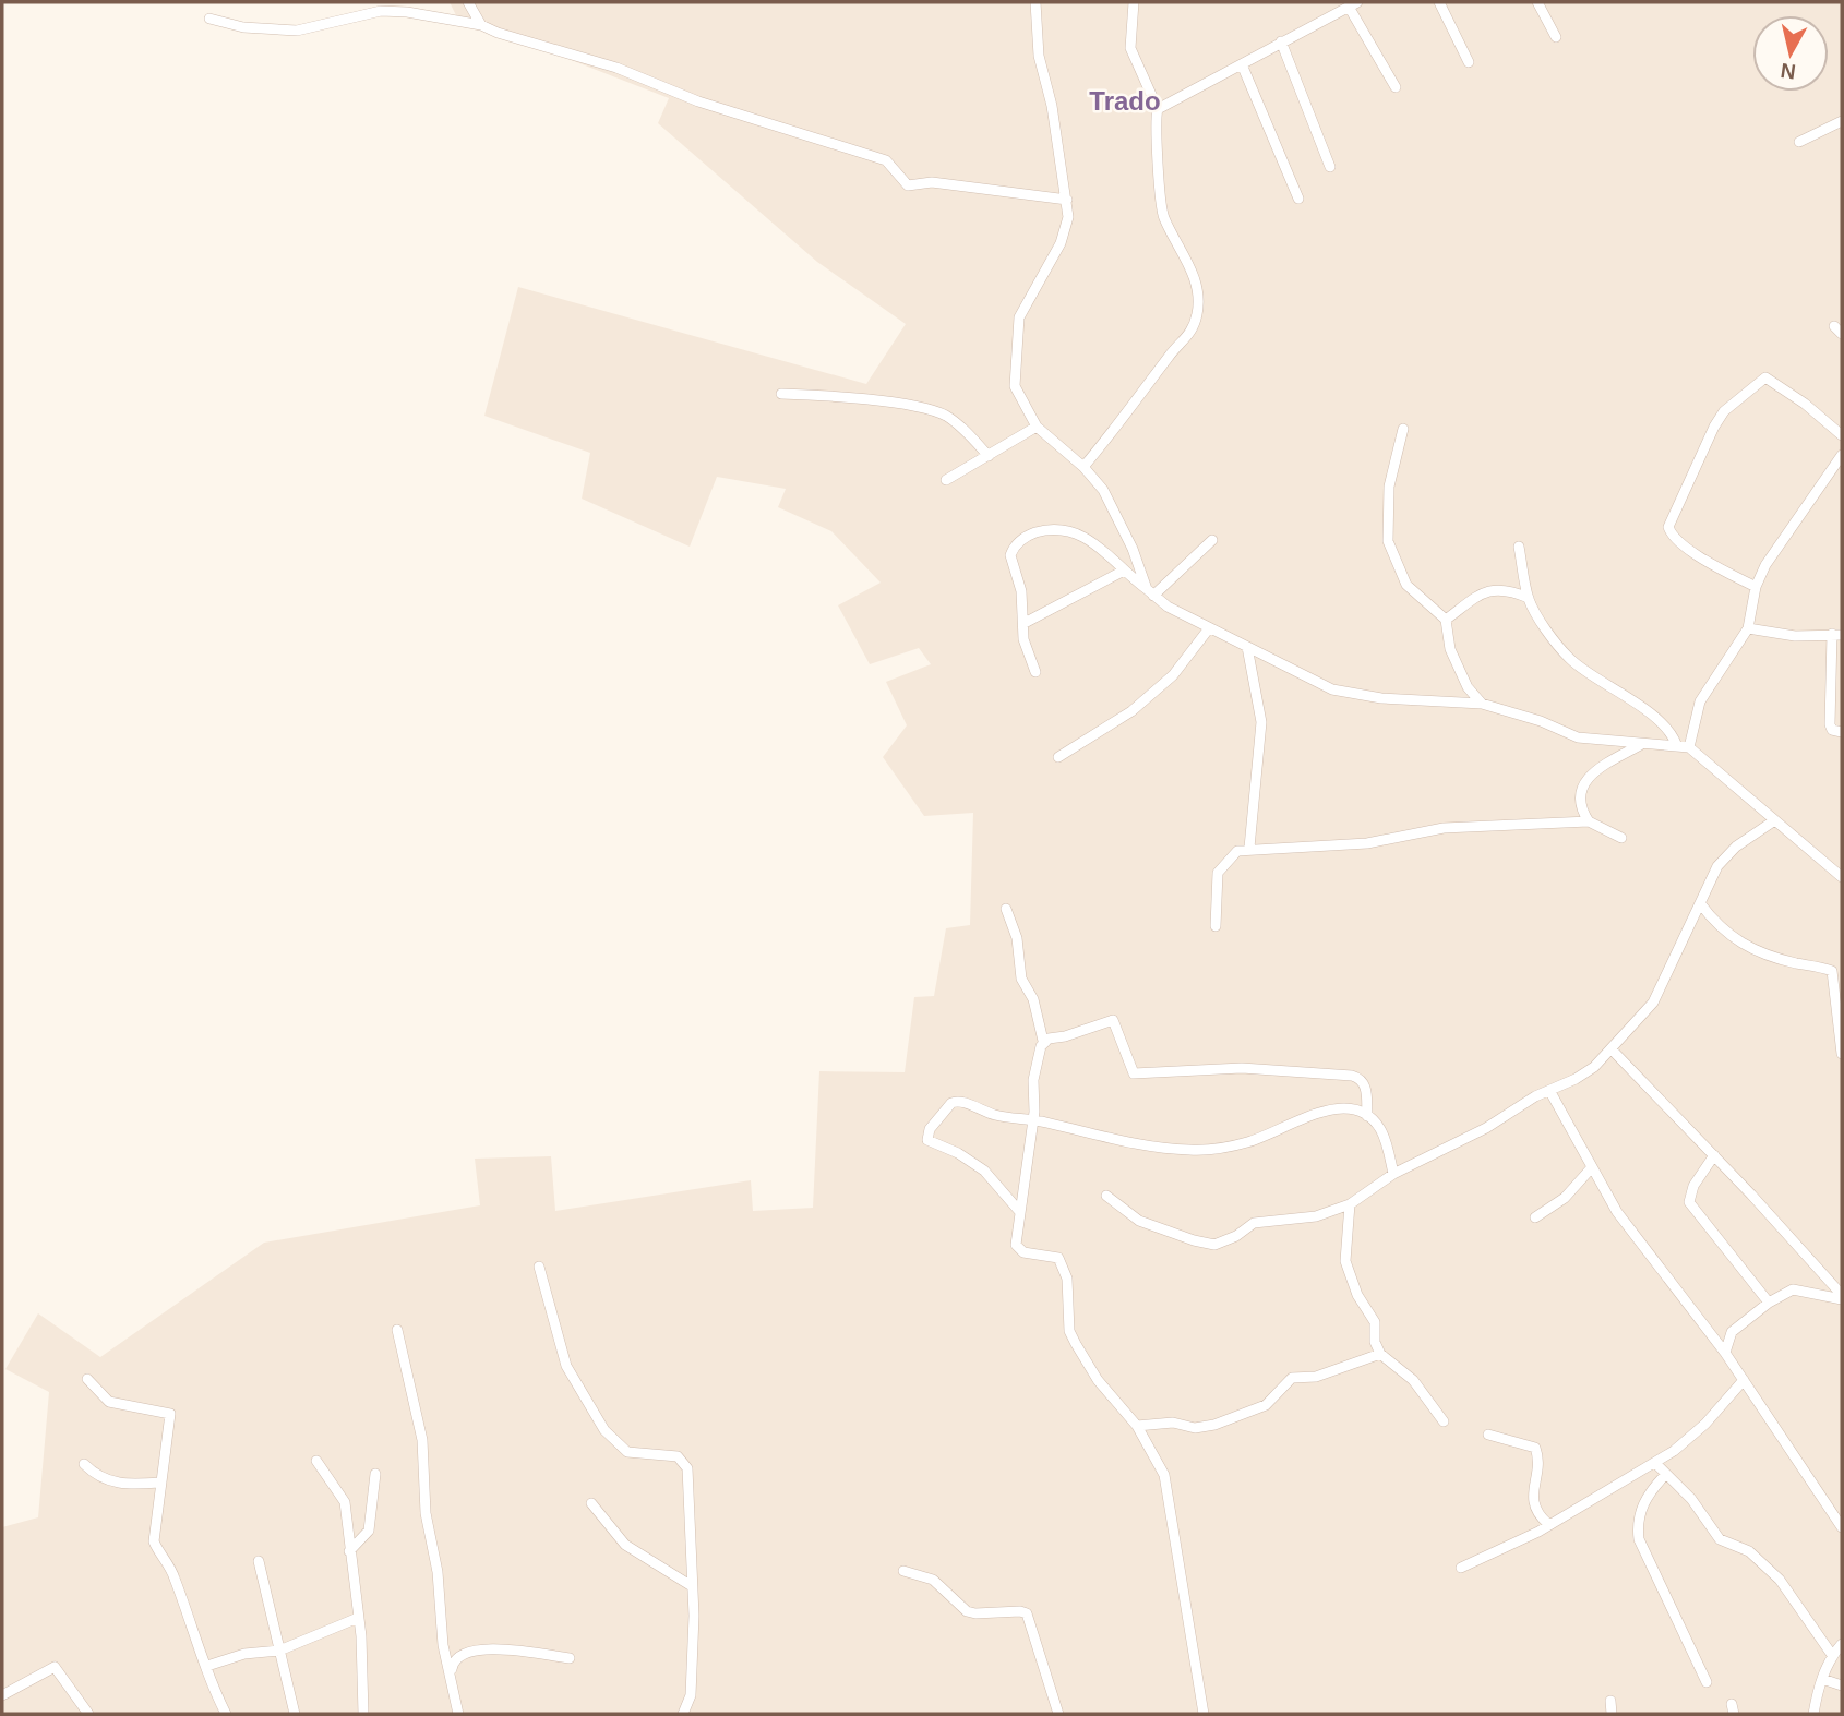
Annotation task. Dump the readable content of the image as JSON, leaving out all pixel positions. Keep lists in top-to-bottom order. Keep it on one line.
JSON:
{"districts":["Trado"],"north":"bottom"}
